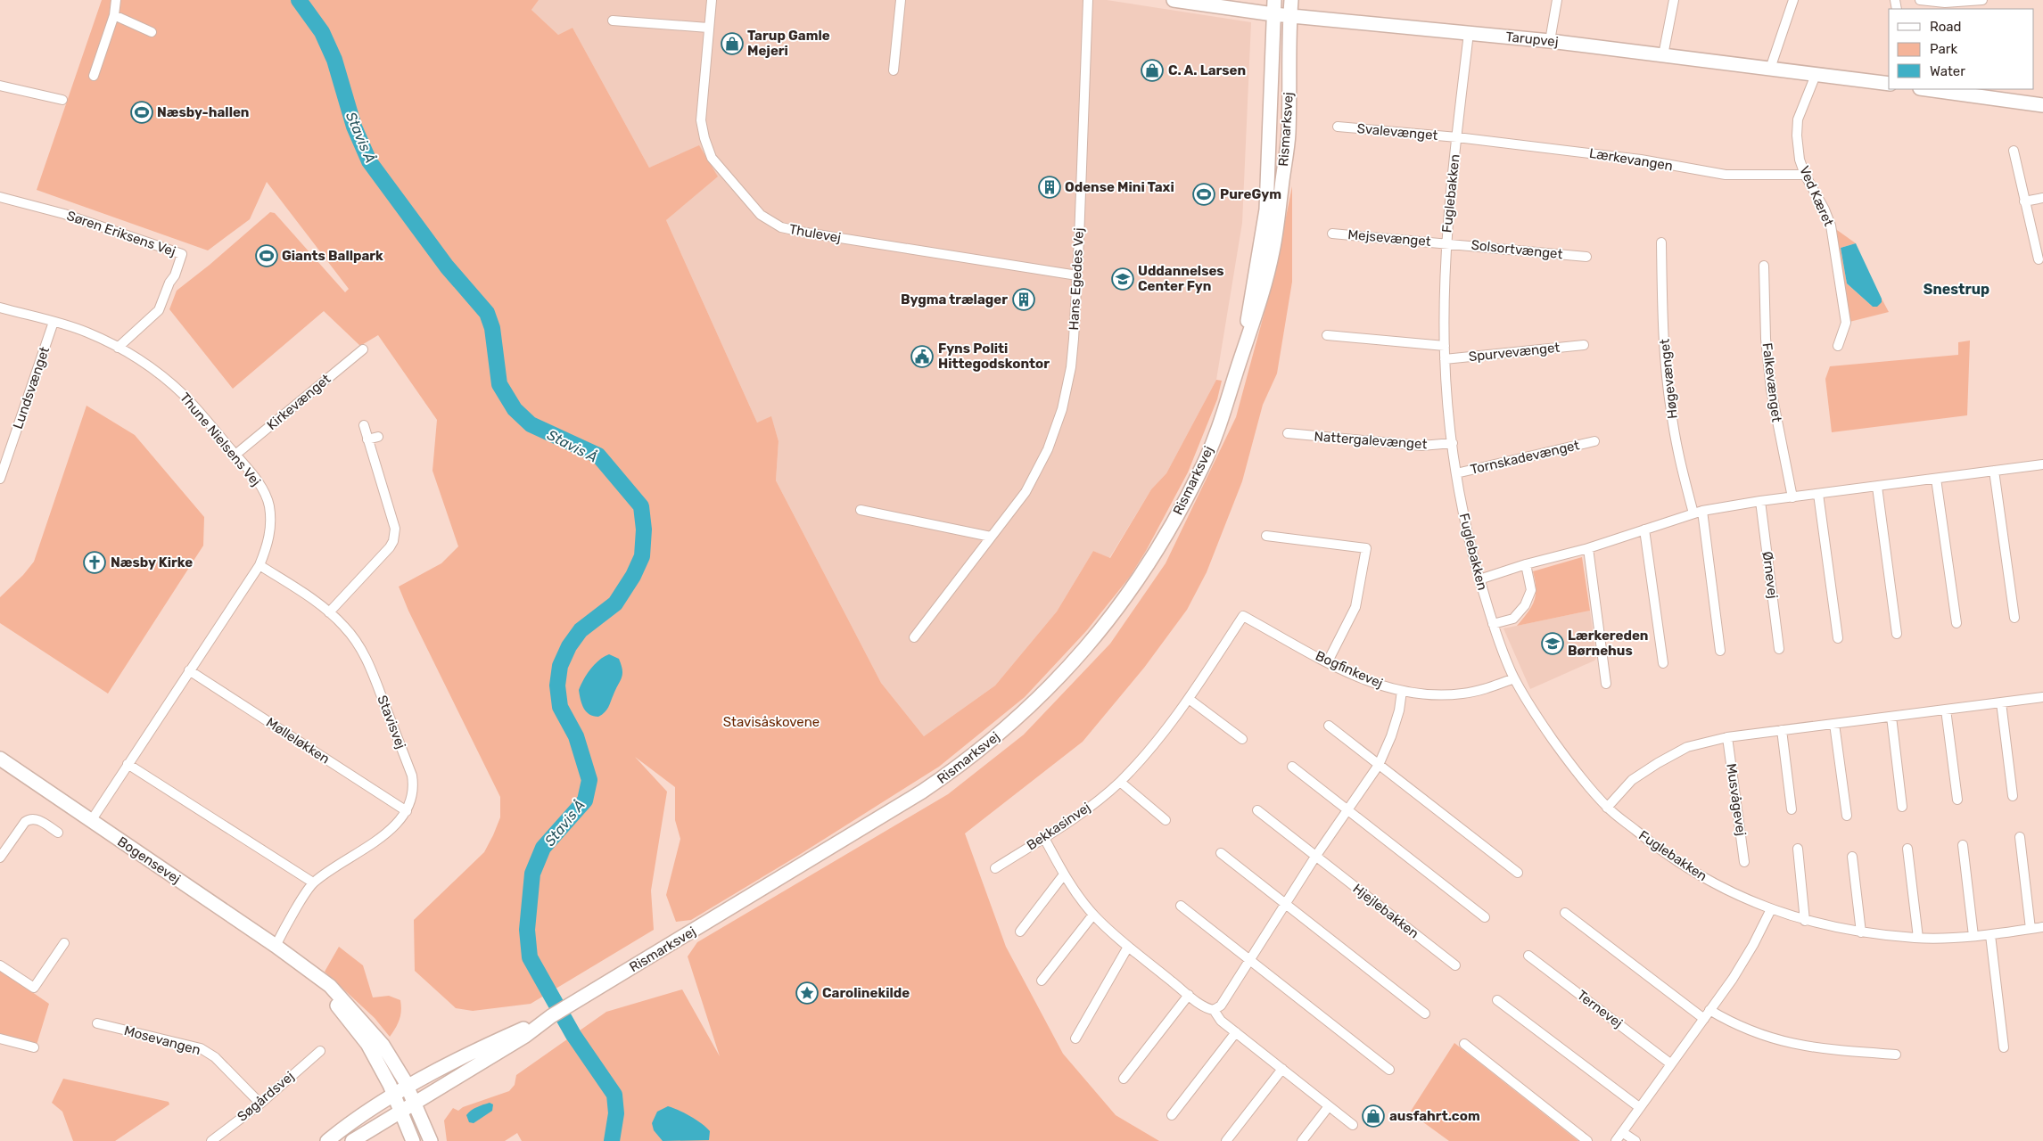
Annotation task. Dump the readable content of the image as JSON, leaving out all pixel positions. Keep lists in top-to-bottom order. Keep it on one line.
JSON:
{"streets":{"main road":["Tarupvej","Rismarksvej","Bogensevej"],"street":["Svalevænget","Lærkevangen","Fuglebakken","Ved Kæret","Søren Eriksens Vej","Thulevej","Mejsevænget","Solsortvænget","Hans Egedes Vej","Spurvevænget","Høgevænget","Falkevænget","Lundsvænget","Kirkevænget","Thune Nielsens Vej","Nattergalevænget","Tornskadevænget","Ørnevej","Bogfinkevej","Stavisvej","Mølleløkken","Musvågevej","Bekkasinvej","Hjejlebakken","Ternevej","Mosevangen","Søgårdsvej"]},"crossings":[["Tarupvej","Rismarksvej"],["Tarupvej","Fuglebakken"],["Tarupvej","Ved Kæret"],["Rismarksvej","Bogensevej"],["Svalevænget","Lærkevangen"],["Svalevænget","Fuglebakken"],["Lærkevangen","Fuglebakken"],["Lærkevangen","Ved Kæret"],["Fuglebakken","Mejsevænget"],["Fuglebakken","Solsortvænget"],["Fuglebakken","Spurvevænget"],["Fuglebakken","Nattergalevænget"],["Fuglebakken","Tornskadevænget"],["Fuglebakken","Bogfinkevej"],["Søren Eriksens Vej","Thune Nielsens Vej"],["Thulevej","Hans Egedes Vej"],["Mejsevænget","Solsortvænget"],["Lundsvænget","Thune Nielsens Vej"],["Kirkevænget","Thune Nielsens Vej"],["Thune Nielsens Vej","Stavisvej"],["Thune Nielsens Vej","Mølleløkken"],["Thune Nielsens Vej","Bogensevej"],["Bogfinkevej","Bekkasinvej"],["Stavisvej","Mølleløkken"],["Stavisvej","Bogensevej"],["Mosevangen","Søgårdsvej"]],"districts":["Snestrup"],"water":["Stavis Å"],"parks":["Stavisåskovene"],"places":{"shop":["Tarup Gamle Mejeri","C. A. Larsen","ausfahrt.com"],"sports":["Næsby-hallen","PureGym","Giants Ballpark"],"building":["Odense Mini Taxi","Bygma trælager"],"school or university":["Uddannelses Center Fyn","Lærkereden Børnehus"],"public building":["Fyns Politi Hittegodskontor"],"church":["Næsby Kirke"],"place":["Carolinekilde"]},"legend":["Road","Park","Water"]}
